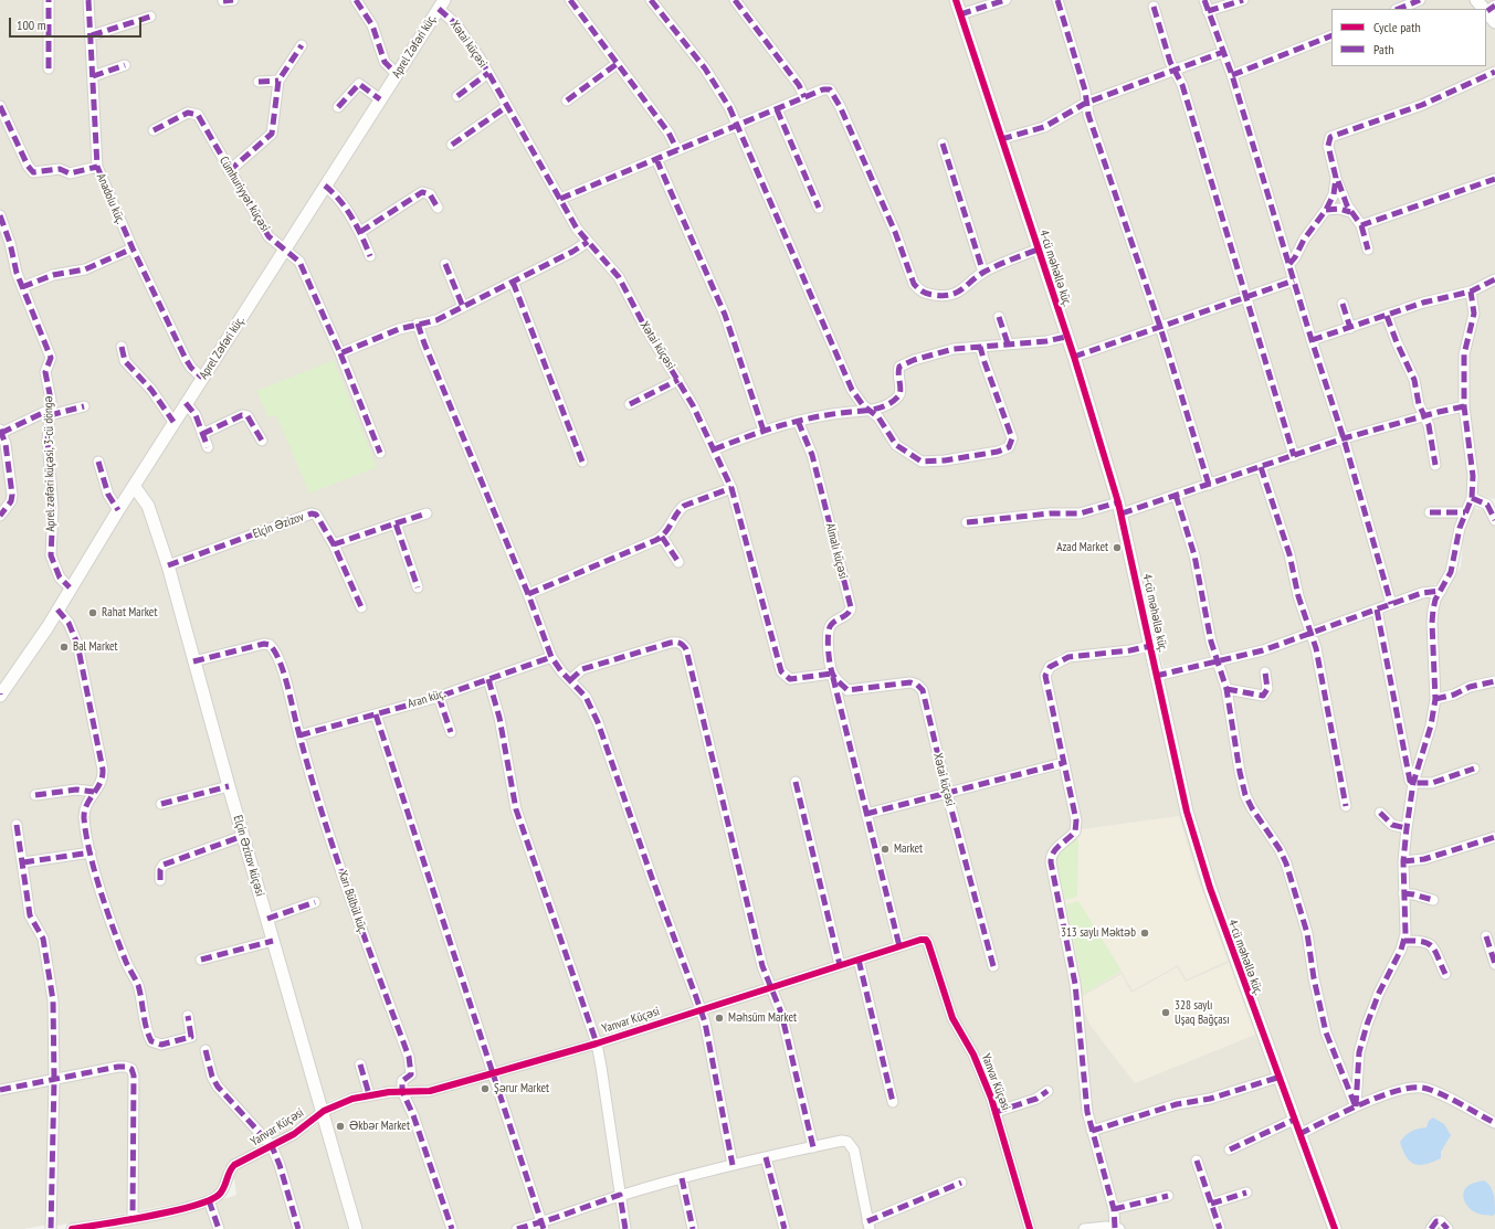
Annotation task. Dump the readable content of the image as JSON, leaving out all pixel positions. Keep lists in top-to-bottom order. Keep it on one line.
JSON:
{"streets":{"street":["Xətai küçəsi","Aprel Zəfəri küç.","Cümhuriyyət küçəsi","Anadolu küç.","4-cü məhəllə küç.","Aprel zəfəri küçəsi, 3-cü döngə","Elçin Əzizov","Almalı küçəsi","Aran küç.","Elçin Əzizov küçəsi","Xarı Bülbül küç.","Yanvar Küçəsi"]},"crossings":[["Xətai küçəsi","Aprel Zəfəri küç."],["Xətai küçəsi","Almalı küçəsi"],["Aprel Zəfəri küç.","Cümhuriyyət küçəsi"],["Aprel Zəfəri küç.","Anadolu küç."],["Aprel Zəfəri küç.","Aprel zəfəri küçəsi, 3-cü döngə"],["Aprel Zəfəri küç.","Elçin Əzizov küçəsi"],["Elçin Əzizov","Elçin Əzizov küçəsi"],["Aran küç.","Xarı Bülbül küç."],["Elçin Əzizov küçəsi","Xarı Bülbül küç."],["Elçin Əzizov küçəsi","Yanvar Küçəsi"],["Xarı Bülbül küç.","Yanvar Küçəsi"]],"places":["Azad Market","Rahat Market","Bal Market","Market","313 saylı Məktəb","328 saylı Uşaq Bağçası","Məhsüm Market","Şərur Market","Əkbər Market"],"legend":["Cycle path","Path"],"scale_bar":"100 m"}
